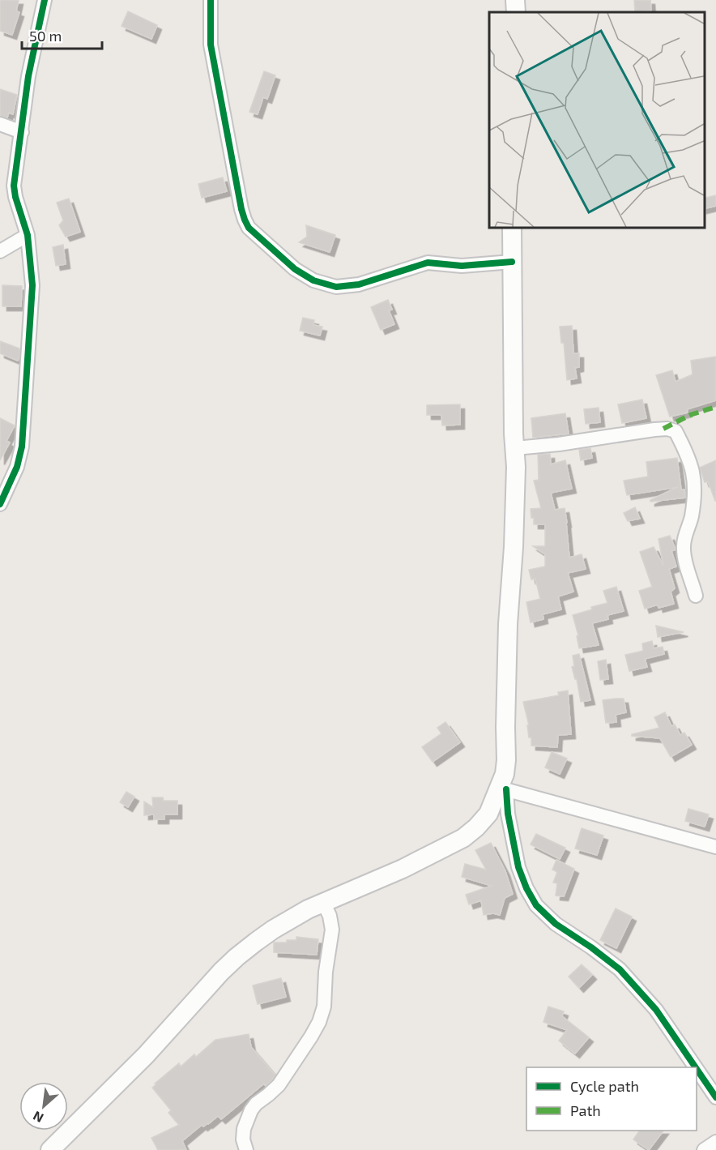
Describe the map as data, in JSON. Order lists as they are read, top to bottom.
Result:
{
  "legend": ["Cycle path", "Path"],
  "scale_bar": "50 m",
  "north": "bottom left"
}
